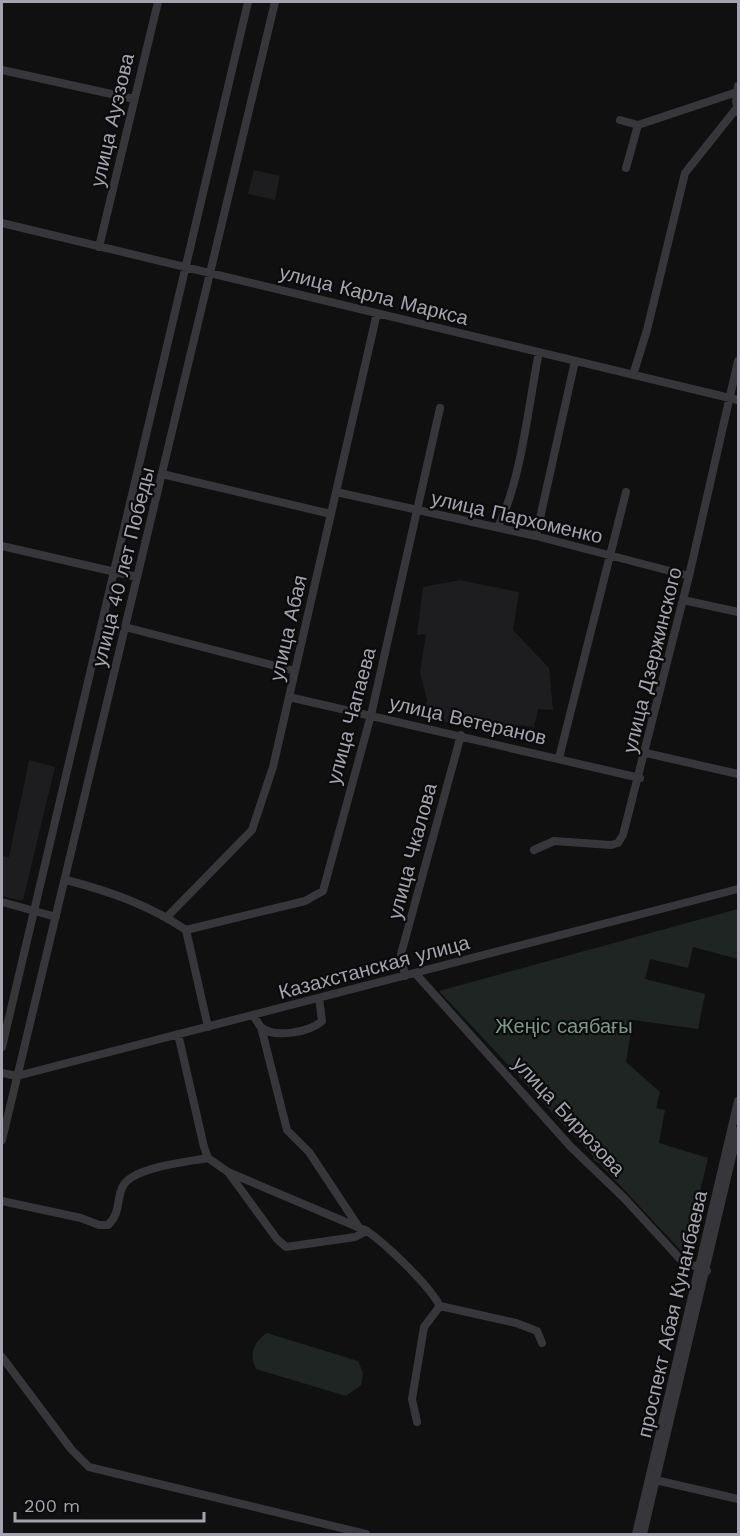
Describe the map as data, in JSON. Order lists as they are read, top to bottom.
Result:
{
  "streets": {
    "street": [
      "улица Ауэзова",
      "улица Карла Маркса",
      "улица Пархоменко",
      "улица 40 лет Победы",
      "улица Абая",
      "улица Дзержинского",
      "улица Чапаева",
      "улица Ветеранов",
      "улица Чкалова",
      "Казахстанская улица",
      "улица Бирюзова",
      "проспект Абая Кунанбаева"
    ]
  },
  "crossings": [
    ["улица Ауэзова", "улица Карла Маркса"],
    ["улица Карла Маркса", "улица 40 лет Победы"],
    ["улица Карла Маркса", "улица Абая"],
    ["улица Карла Маркса", "улица Дзержинского"],
    ["улица Пархоменко", "улица Абая"],
    ["улица Пархоменко", "улица Дзержинского"],
    ["улица Пархоменко", "улица Чапаева"],
    ["улица 40 лет Победы", "Казахстанская улица"],
    ["улица Абая", "улица Ветеранов"],
    ["улица Дзержинского", "улица Ветеранов"],
    ["улица Чапаева", "улица Ветеранов"],
    ["улица Ветеранов", "улица Чкалова"],
    ["улица Чкалова", "Казахстанская улица"],
    ["Казахстанская улица", "улица Бирюзова"],
    ["улица Бирюзова", "проспект Абая Кунанбаева"]
  ],
  "parks": ["Жеңіс саябағы"],
  "scale_bar": "200 m"
}
